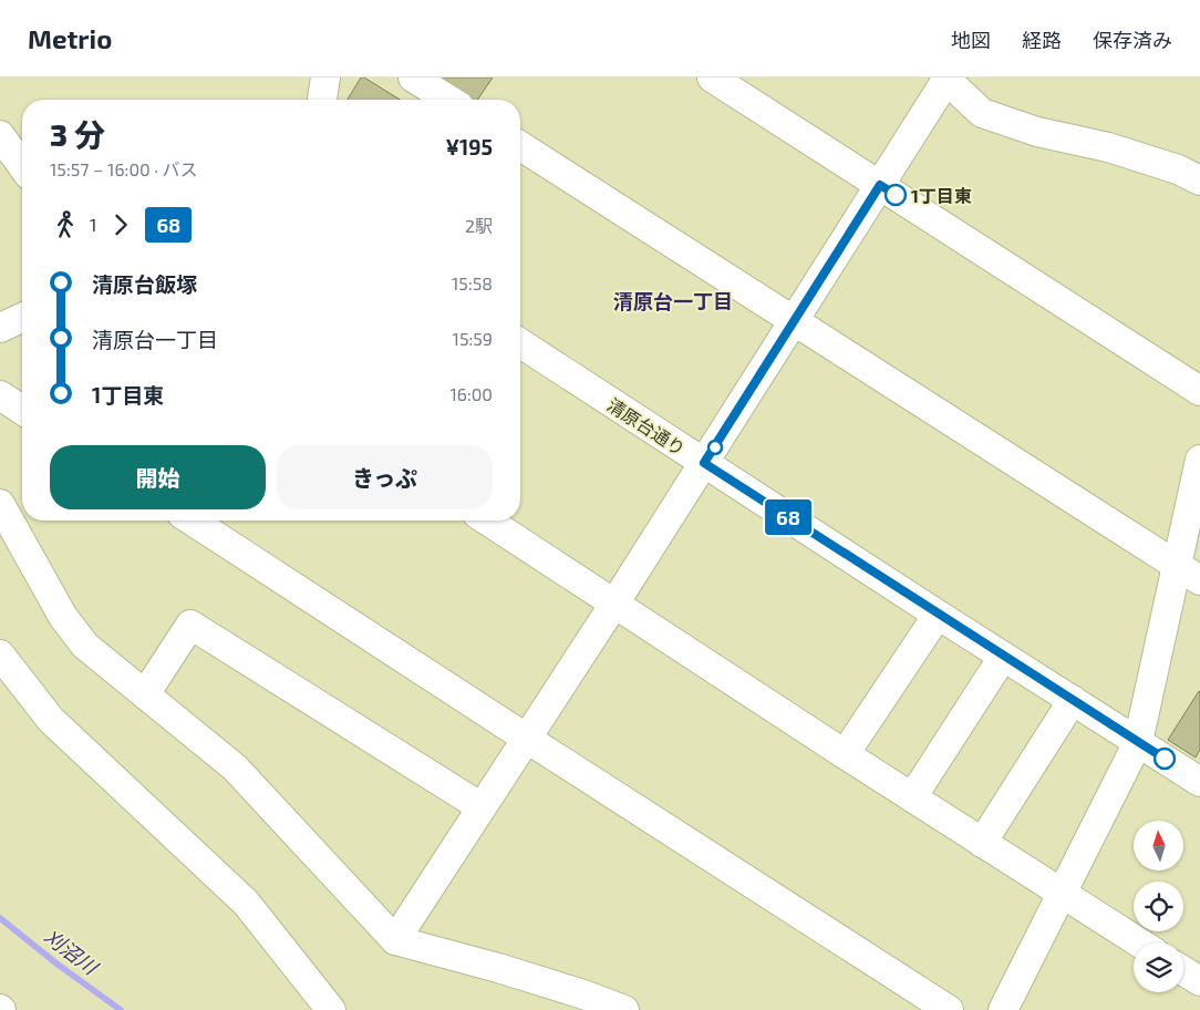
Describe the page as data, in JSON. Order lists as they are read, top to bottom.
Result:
{
  "streets": {
    "street": ["清原台通り"]
  },
  "districts": ["清原台一丁目"],
  "water": ["刈沼川"],
  "places": ["1丁目東"],
  "lines": ["bus line 68"],
  "north": "top",
  "page": {
    "header": "Metrio",
    "nav": ["地図", "経路", "保存済み"],
    "on_map": "68",
    "heading": ["3 分", "15:57 – 16:00 · バス", "¥195"],
    "legs": ["1", "68", "2駅"],
    "list": [
      {
        "name": "清原台飯塚",
        "value": "15:58"
      },
      {
        "name": "清原台一丁目",
        "value": "15:59"
      },
      {
        "name": "1丁目東",
        "value": "16:00"
      }
    ],
    "buttons": ["開始", "きっぷ"]
  }
}
